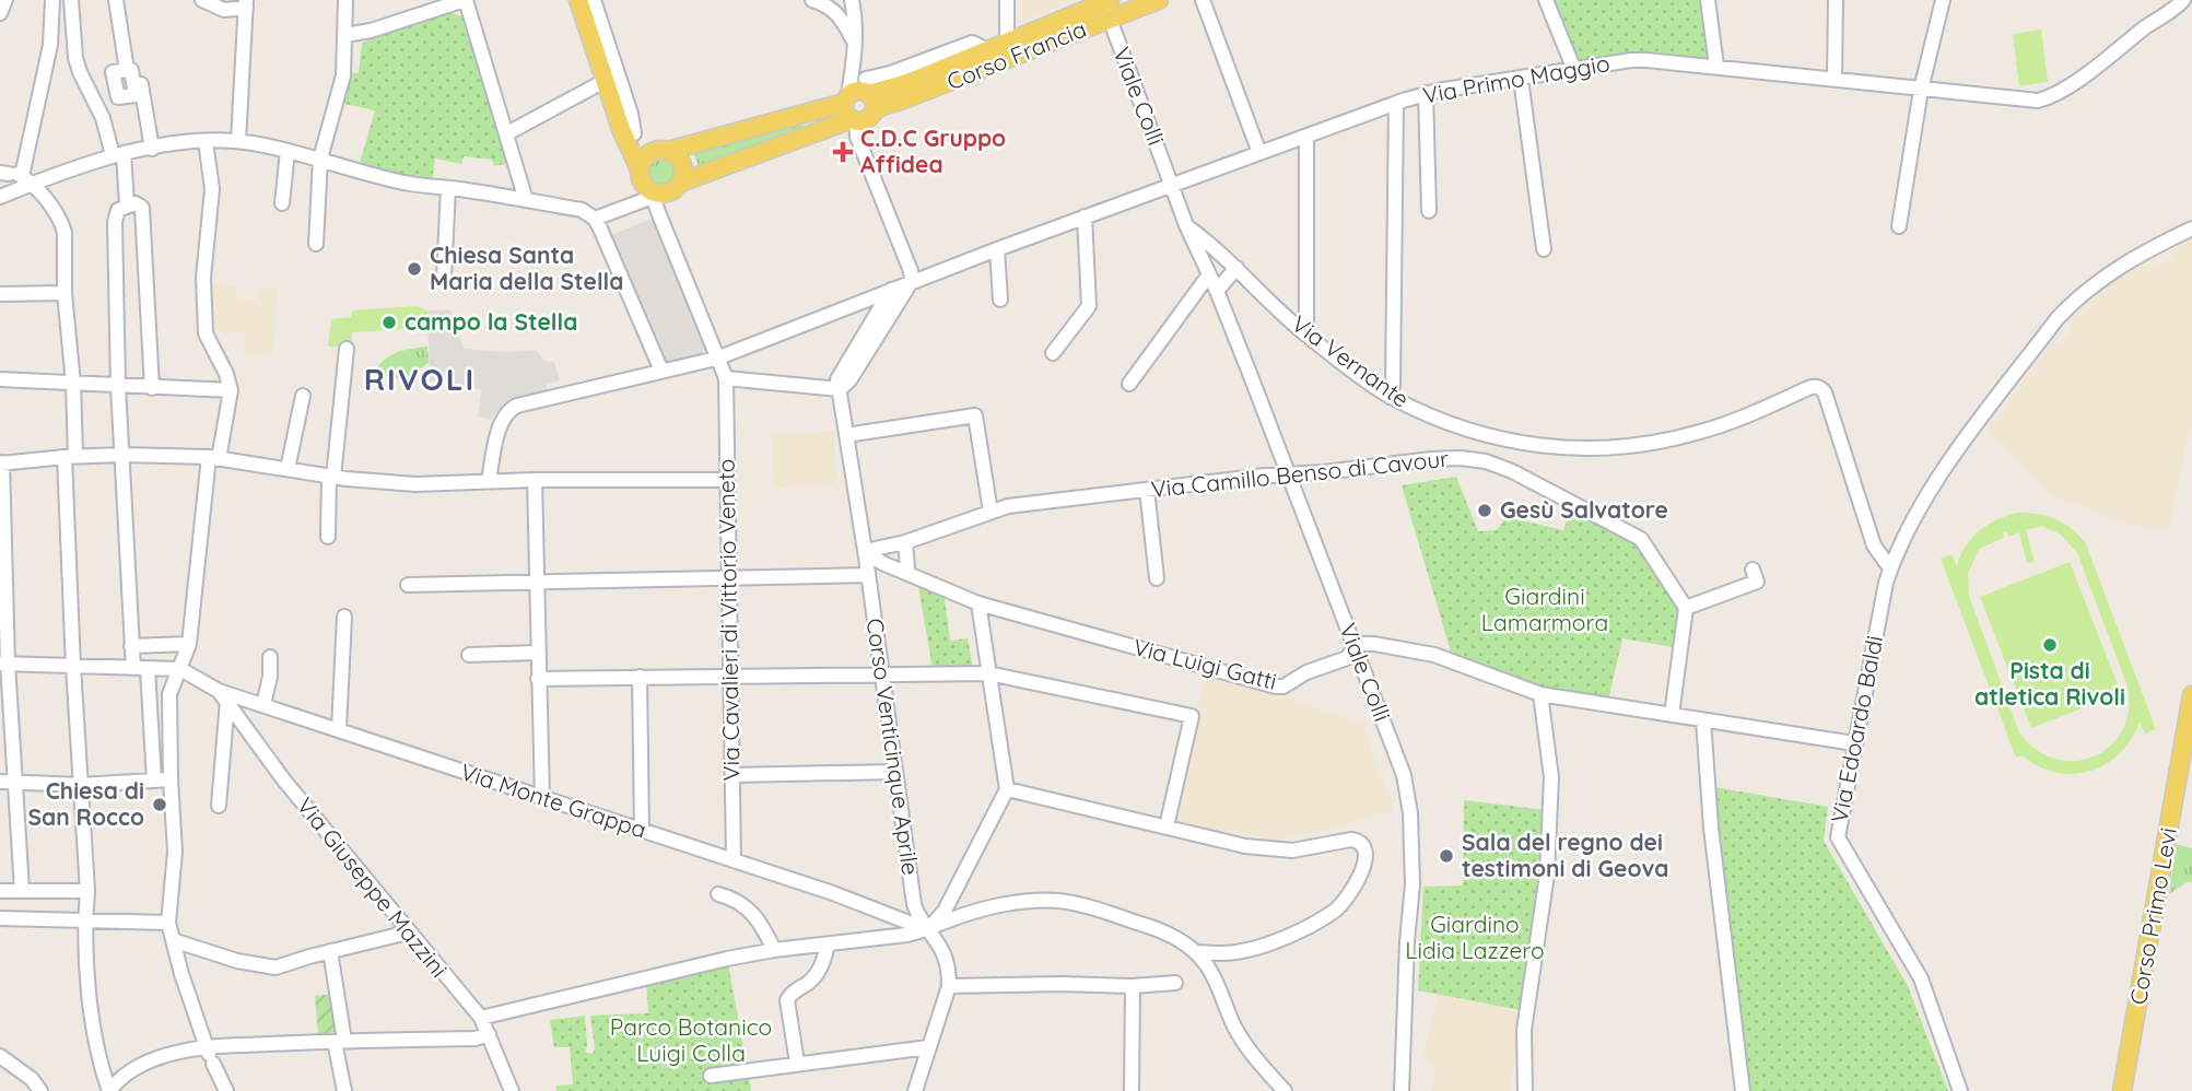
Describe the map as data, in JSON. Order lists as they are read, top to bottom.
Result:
{
  "streets": {
    "main road": ["Corso Francia", "Corso Primo Levi"],
    "street": [
      "Via Primo Maggio",
      "Viale Colli",
      "Via Vernante",
      "Via Camillo Benso di Cavour",
      "Via Cavalieri di Vittorio Veneto",
      "Via Luigi Gatti",
      "Via Edoardo Baldi",
      "Corso Venticinque Aprile",
      "Via Monte Grappa",
      "Via Giuseppe Mazzini"
    ]
  },
  "crossings": [
    ["Corso Francia", "Viale Colli"],
    ["Via Primo Maggio", "Viale Colli"],
    ["Viale Colli", "Via Vernante"],
    ["Viale Colli", "Via Camillo Benso di Cavour"],
    ["Viale Colli", "Via Luigi Gatti"],
    ["Via Vernante", "Via Edoardo Baldi"],
    ["Via Camillo Benso di Cavour", "Via Luigi Gatti"],
    ["Via Camillo Benso di Cavour", "Corso Venticinque Aprile"],
    ["Via Cavalieri di Vittorio Veneto", "Via Monte Grappa"],
    ["Via Luigi Gatti", "Corso Venticinque Aprile"],
    ["Corso Venticinque Aprile", "Via Monte Grappa"],
    ["Via Monte Grappa", "Via Giuseppe Mazzini"]
  ],
  "districts": ["RIVOLI"],
  "parks": ["Giardini Lamarmora", "Giardino Lidia Lazzero", "Parco Botanico Luigi Colla"],
  "places": {
    "health": ["C.D.C Gruppo Affidea"],
    "other": [
      "Chiesa Santa Maria della Stella",
      "campo la Stella",
      "Gesù Salvatore",
      "Pista di atletica Rivoli",
      "Chiesa di San Rocco",
      "Sala del regno dei testimoni di Geova"
    ]
  }
}
